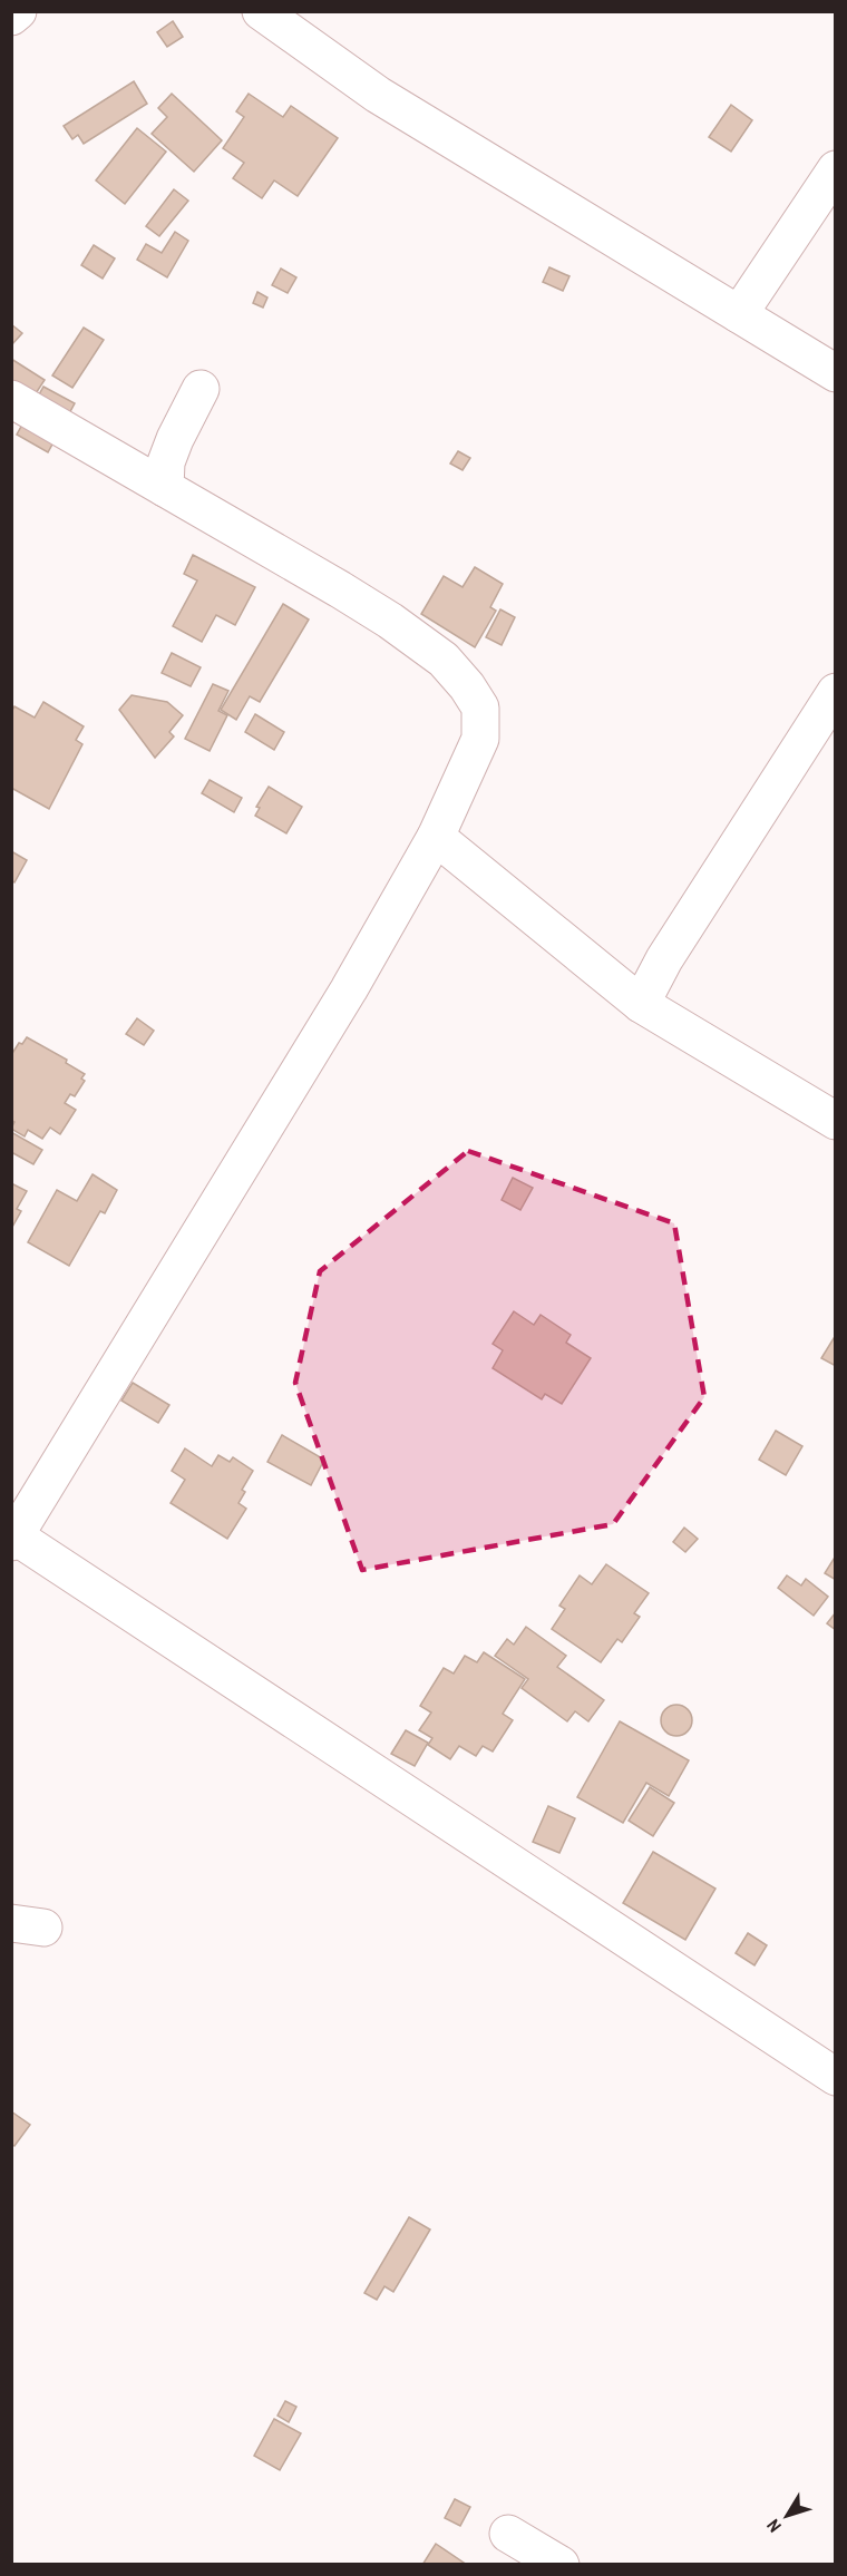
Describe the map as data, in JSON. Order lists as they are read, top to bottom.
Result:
{
  "north": "bottom left"
}
